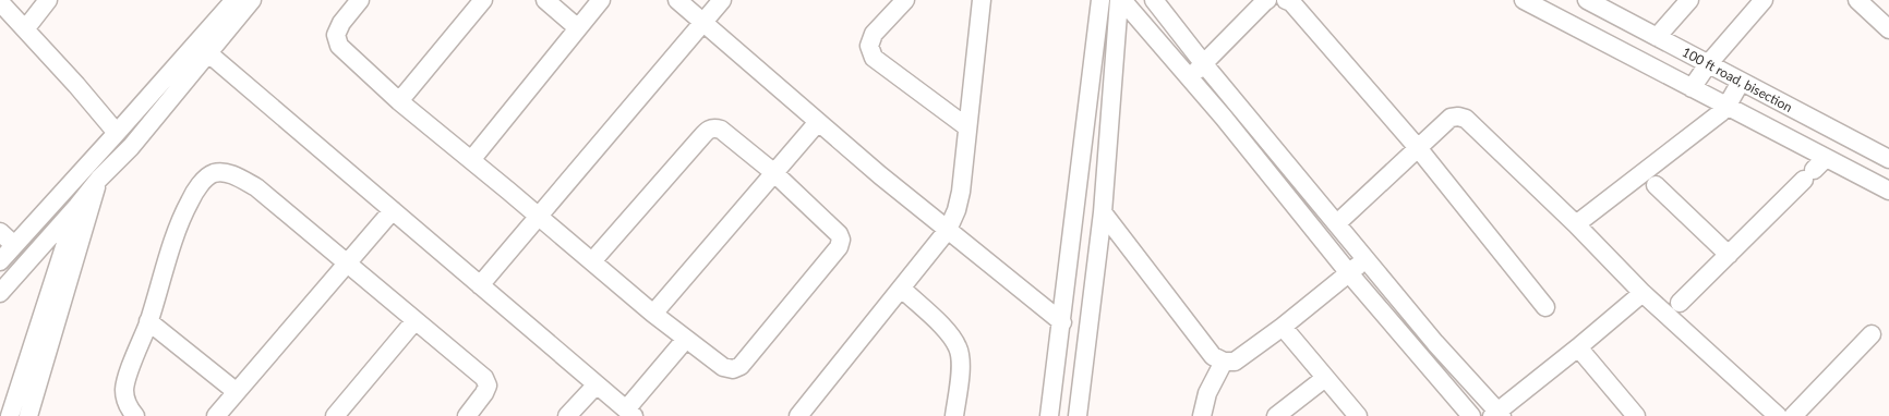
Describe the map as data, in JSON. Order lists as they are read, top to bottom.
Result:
{
  "streets": {
    "street": ["100 ft road, bisection"]
  }
}
